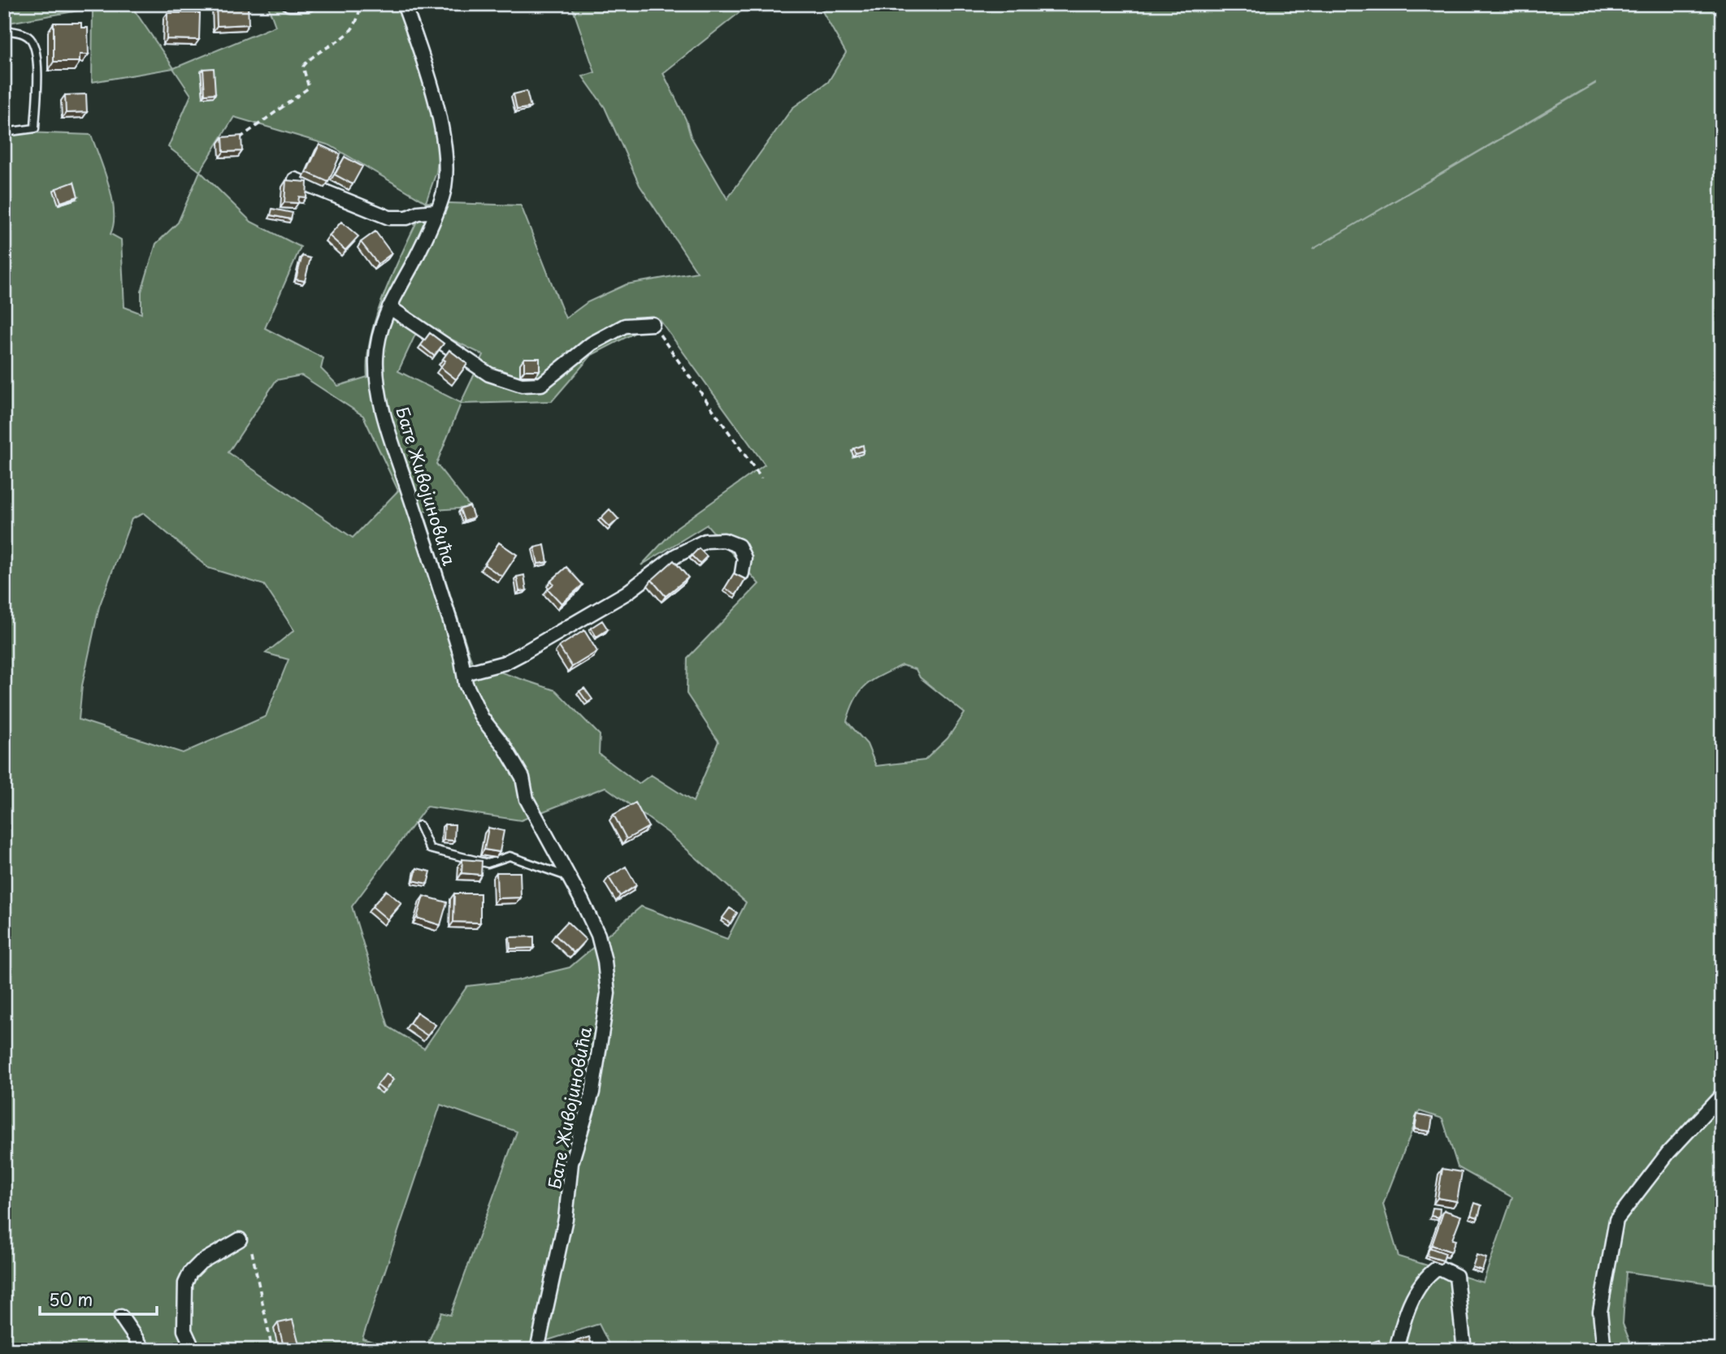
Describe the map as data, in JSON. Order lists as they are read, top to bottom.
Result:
{
  "streets": {
    "street": ["Бате Живојиновића"]
  },
  "scale_bar": "50 m"
}
